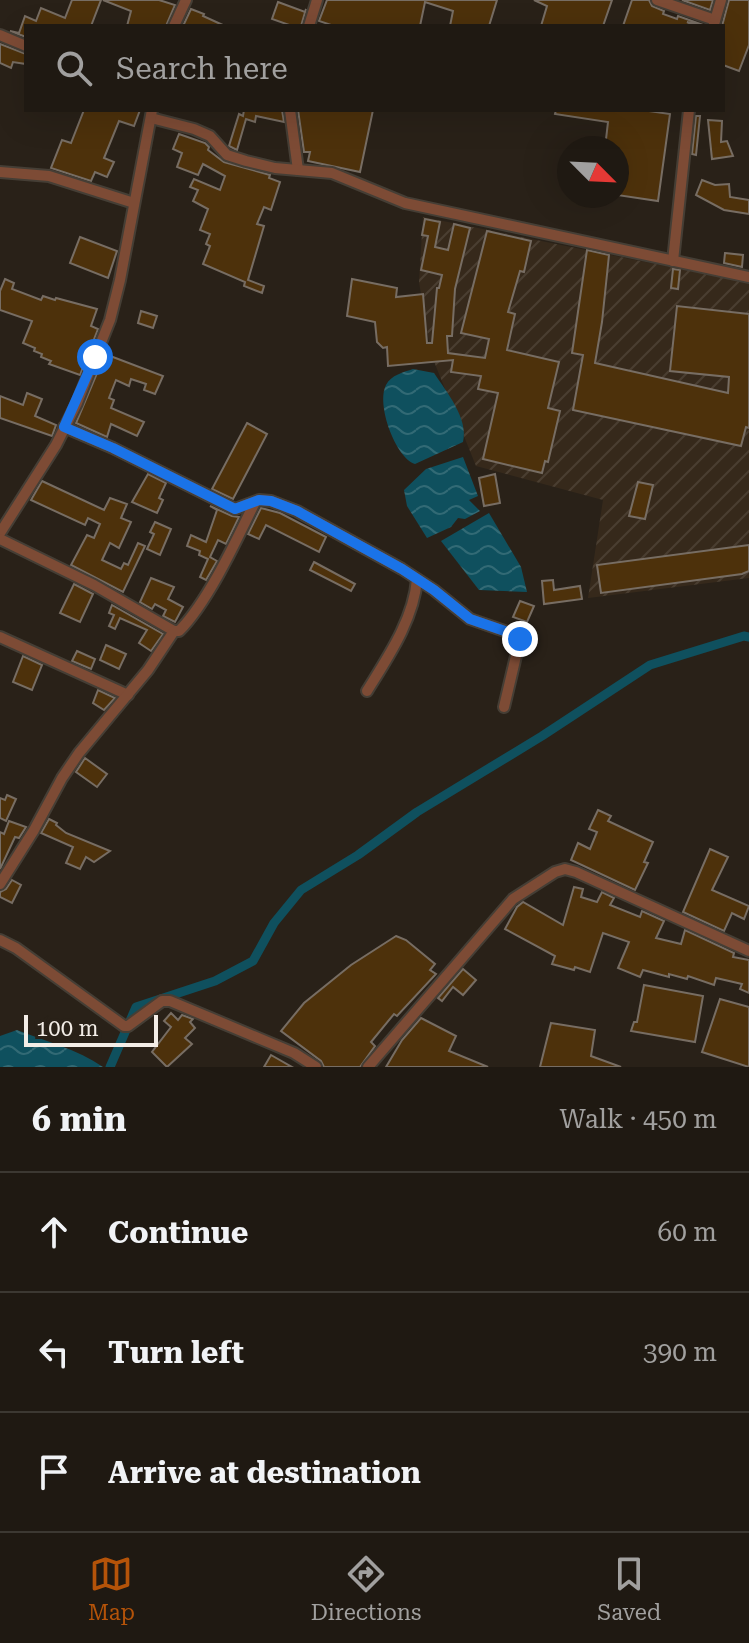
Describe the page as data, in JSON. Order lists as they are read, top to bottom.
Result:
{
  "scale_bar": "100 m",
  "north": "bottom right",
  "page": {
    "search": "Search here",
    "scale": "100 m",
    "heading": ["6 min", "Walk · 450 m"],
    "list": [
      ["Continue", "60 m"],
      ["Turn left", "390 m"],
      "Arrive at destination"
    ],
    "nav": ["Map", "Directions", "Saved"]
  }
}
